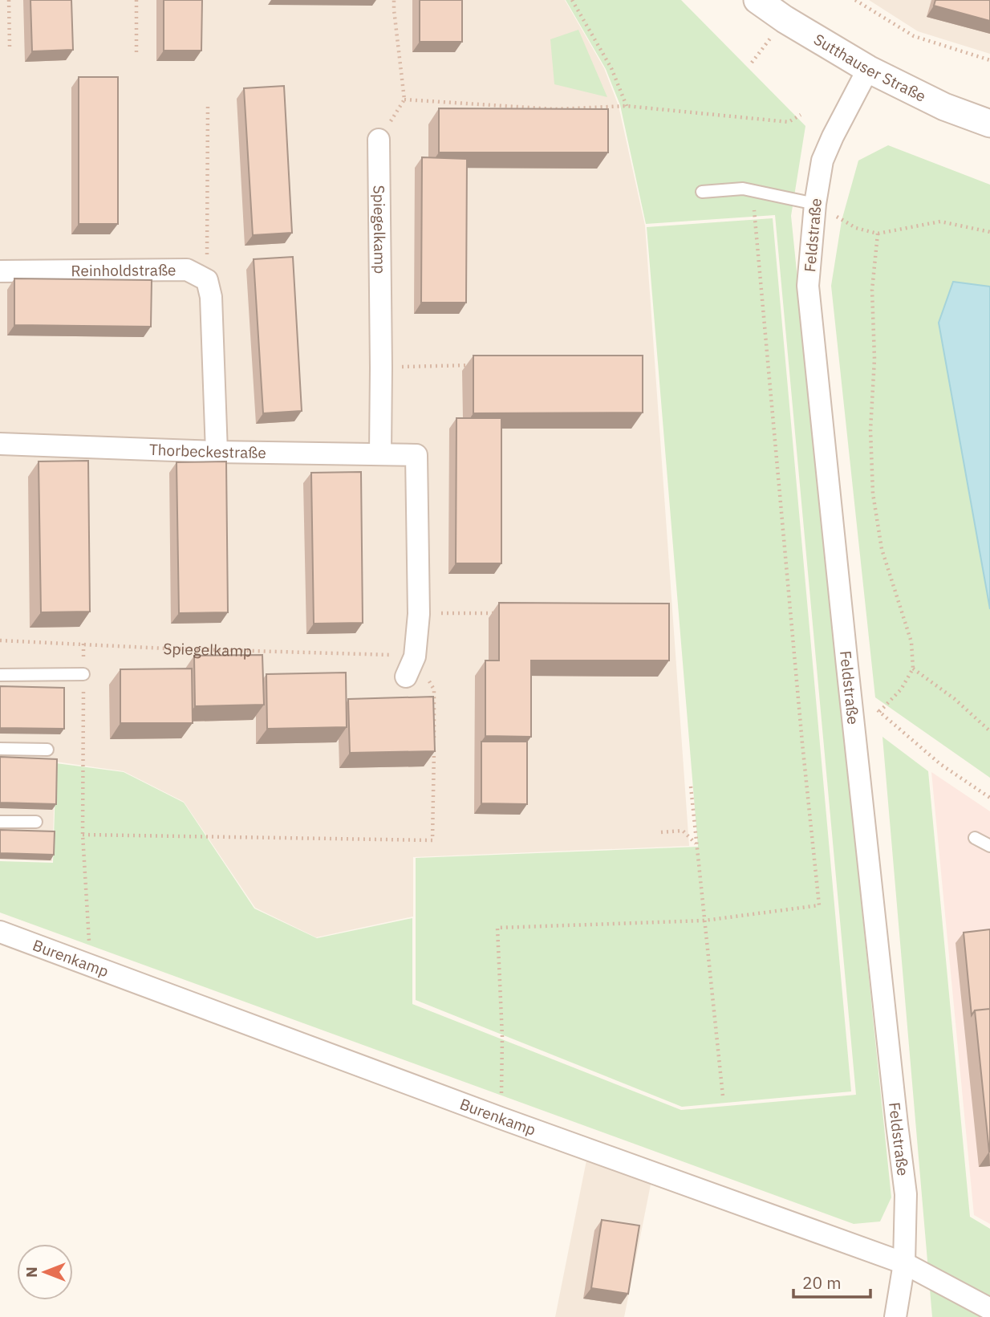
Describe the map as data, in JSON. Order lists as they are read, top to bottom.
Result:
{
  "streets": {
    "street": [
      "Sutthauser Straße",
      "Spiegelkamp",
      "Feldstraße",
      "Reinholdstraße",
      "Thorbeckestraße",
      "Burenkamp"
    ]
  },
  "crossings": [
    ["Sutthauser Straße", "Feldstraße"],
    ["Spiegelkamp", "Thorbeckestraße"],
    ["Feldstraße", "Burenkamp"]
  ],
  "scale_bar": "20 m",
  "north": "left"
}
